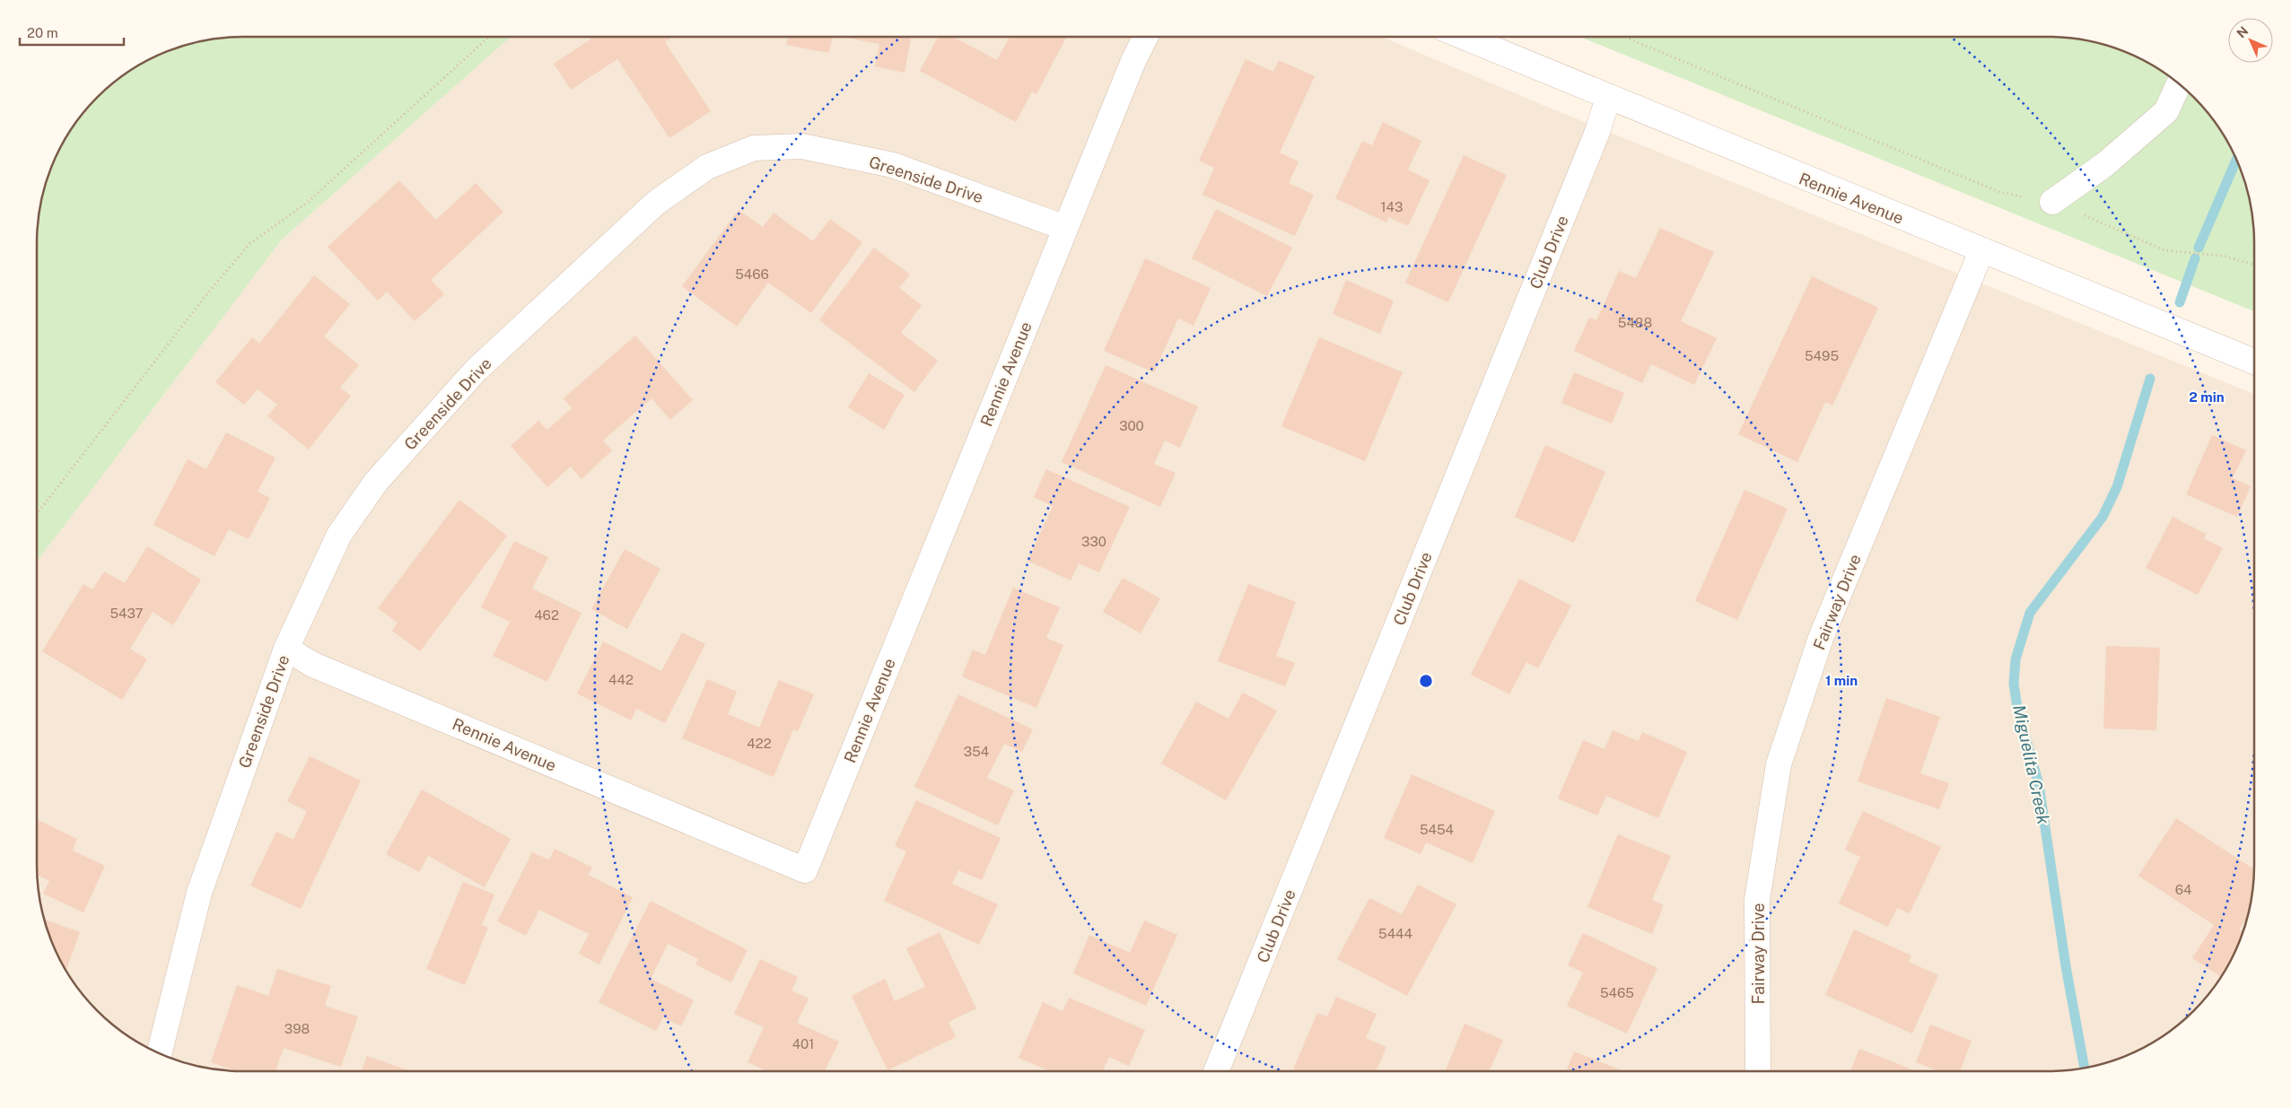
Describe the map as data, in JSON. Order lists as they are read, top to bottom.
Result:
{
  "streets": {
    "street": [
      "Greenside Drive",
      "Rennie Avenue",
      "Club Drive",
      "Fairway Drive"
    ]
  },
  "crossings": [
    ["Greenside Drive", "Rennie Avenue"],
    ["Rennie Avenue", "Club Drive"],
    ["Rennie Avenue", "Fairway Drive"]
  ],
  "water": ["Miguelita Creek"],
  "house_numbers": [
    "143",
    "5466",
    "5488",
    "5495",
    "300",
    "330",
    "5437",
    "462",
    "442",
    "422",
    "354",
    "5454",
    "64",
    "5444",
    "5465",
    "398",
    "401"
  ],
  "scale_bar": "20 m",
  "north": "top left",
  "rings": ["2 min", "1 min"]
}
